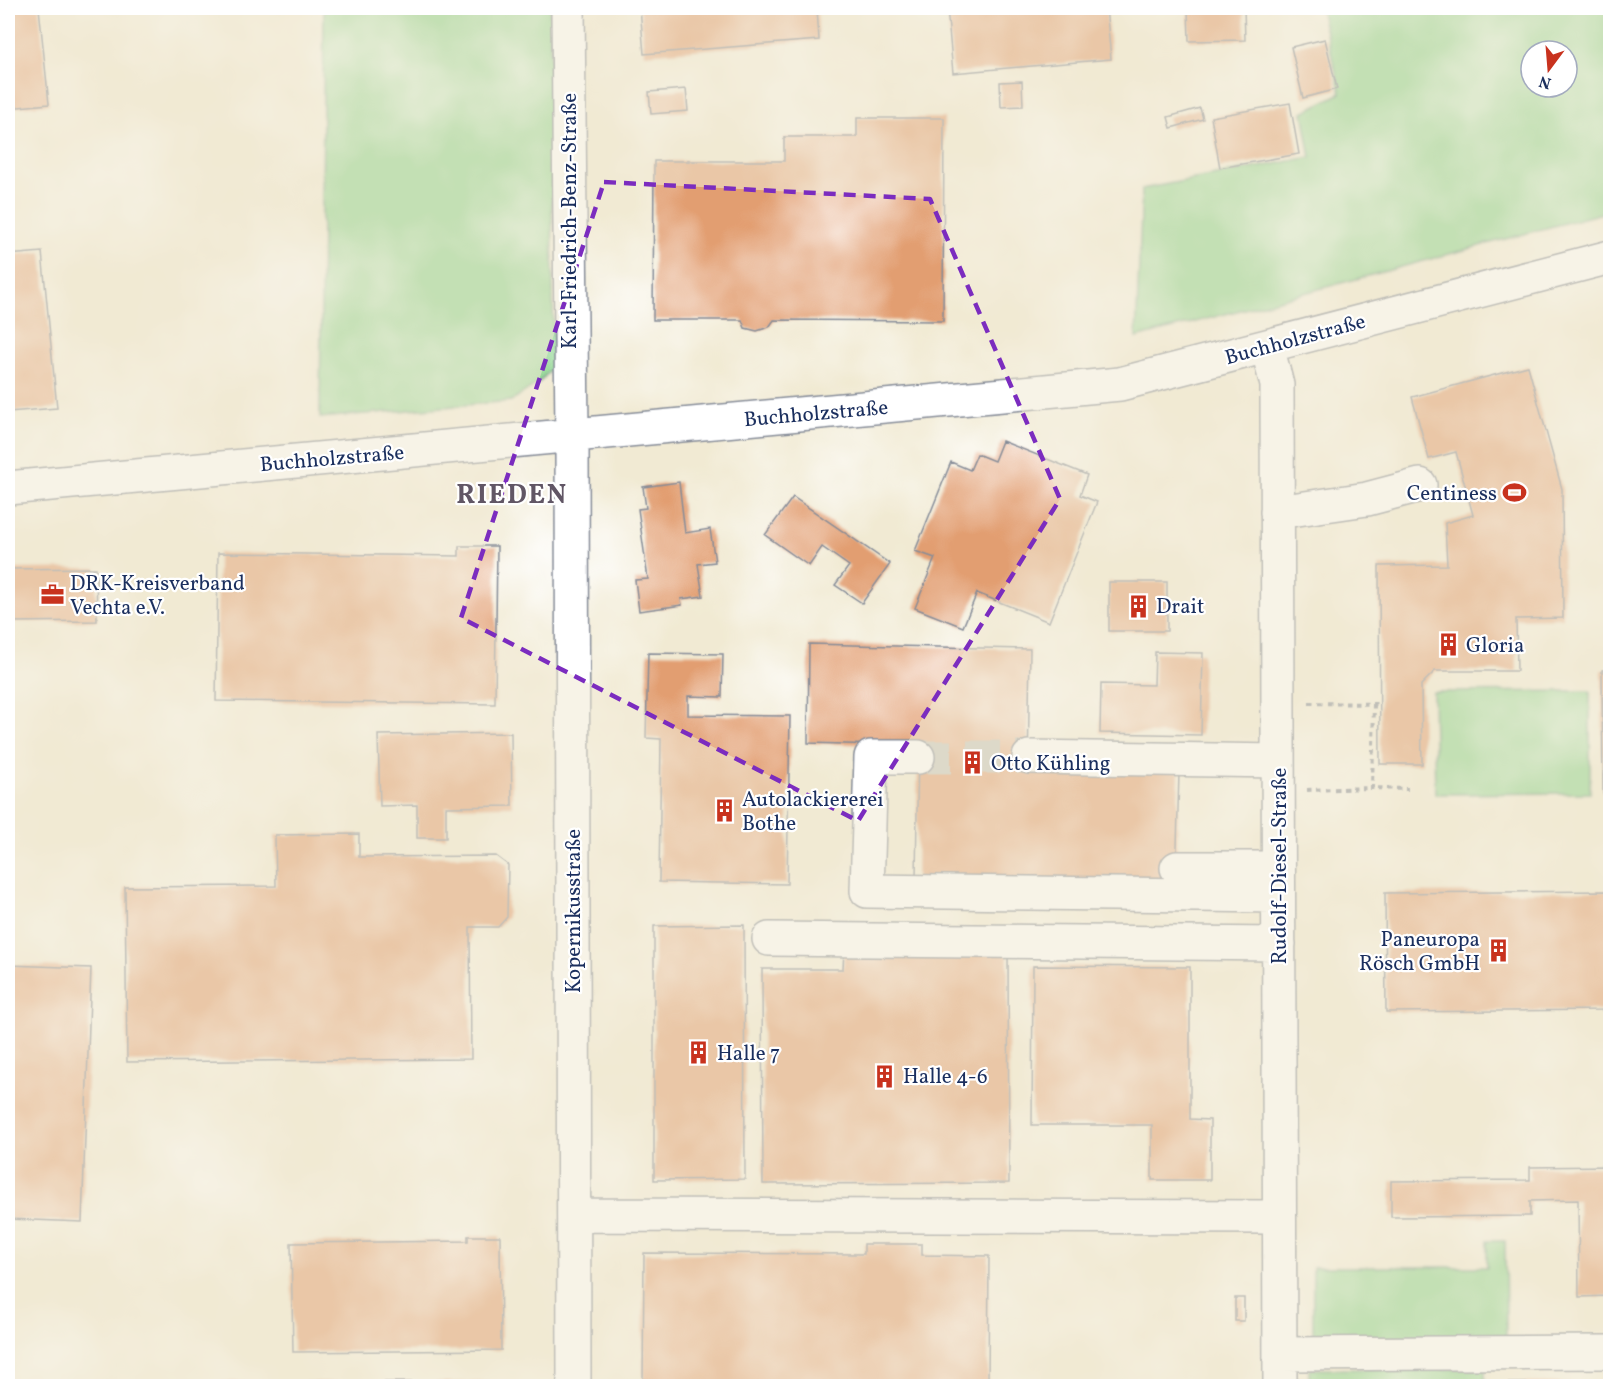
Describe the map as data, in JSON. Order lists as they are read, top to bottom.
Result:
{
  "streets": {
    "street": [
      "Karl-Friedrich-Benz-Straße",
      "Buchholzstraße",
      "Rudolf-Diesel-Straße",
      "Kopernikusstraße"
    ]
  },
  "crossings": [
    ["Karl-Friedrich-Benz-Straße", "Buchholzstraße"],
    ["Karl-Friedrich-Benz-Straße", "Kopernikusstraße"],
    ["Buchholzstraße", "Rudolf-Diesel-Straße"],
    ["Buchholzstraße", "Kopernikusstraße"]
  ],
  "districts": ["RIEDEN"],
  "places": {
    "sports": ["Centiness"],
    "office": ["DRK-Kreisverband Vechta e.V."],
    "building": [
      "Drait",
      "Gloria",
      "Otto Kühling",
      "Autolackiererei Bothe",
      "Paneuropa Rösch GmbH",
      "Halle 7",
      "Halle 4-6"
    ]
  },
  "north": "bottom"
}
